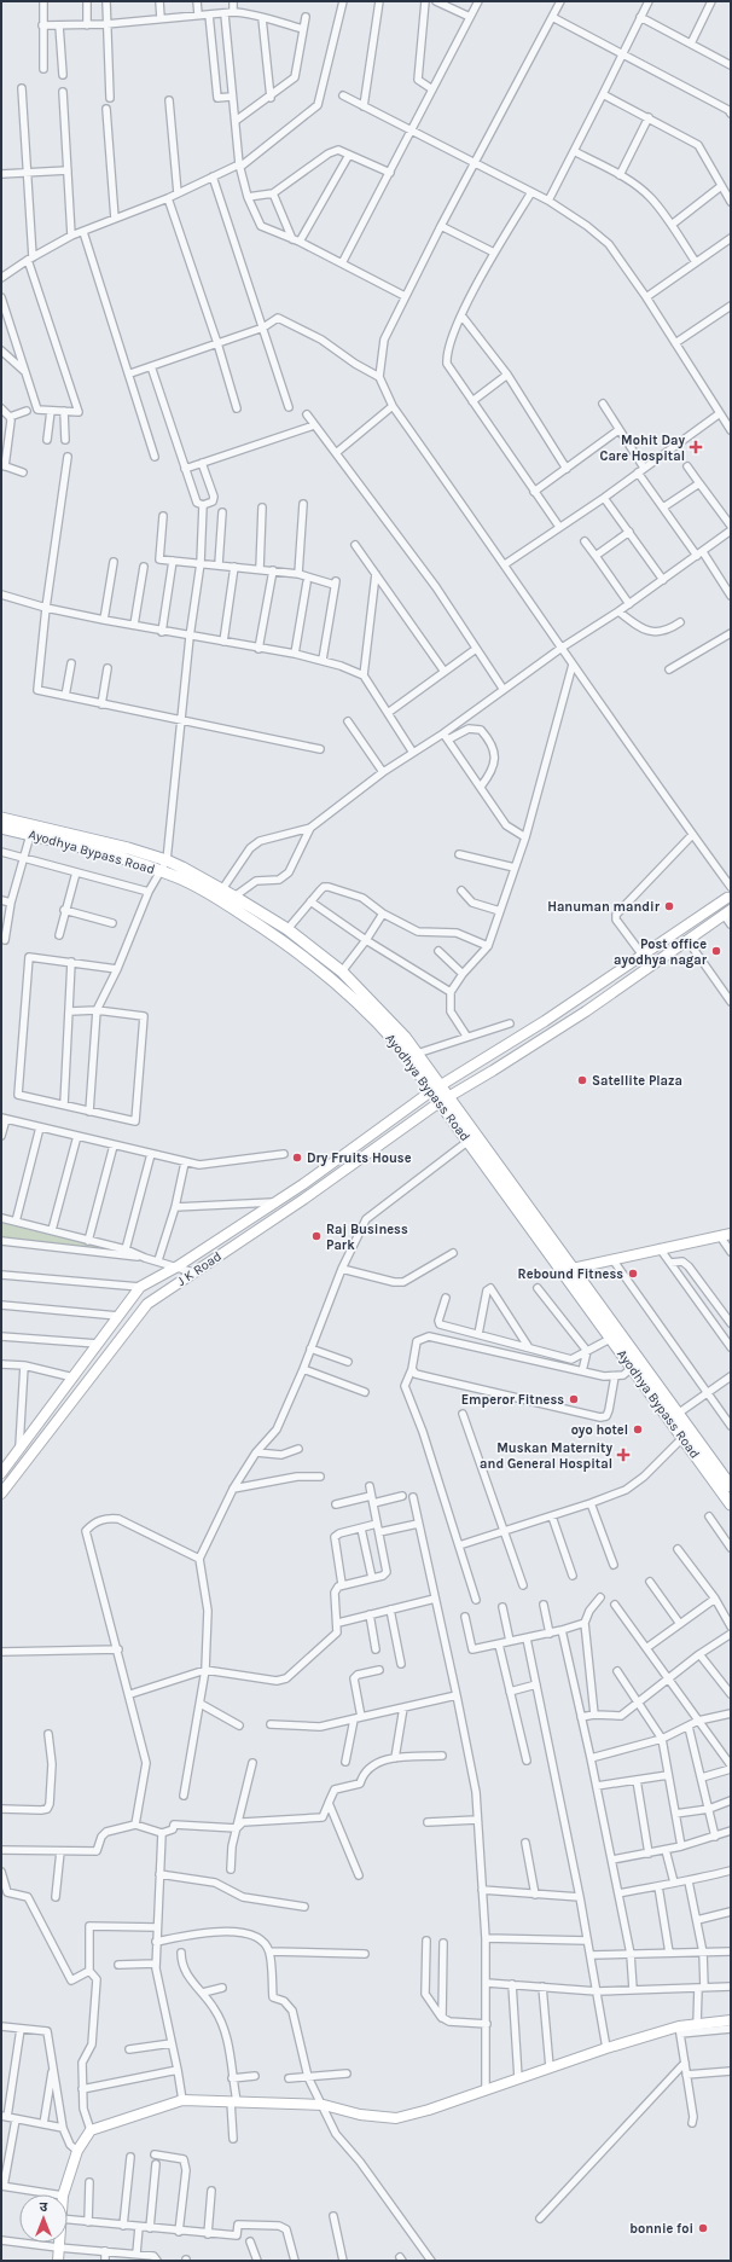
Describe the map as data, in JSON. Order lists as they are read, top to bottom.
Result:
{
  "streets": {
    "main road": ["Ayodhya Bypass Road"],
    "street": ["J K Road"]
  },
  "crossings": [
    ["Ayodhya Bypass Road", "J K Road"]
  ],
  "places": {
    "health": ["Mohit Day Care Hospital", "Muskan Maternity and General Hospital"],
    "other": [
      "Hanuman mandir",
      "Post office ayodhya nagar",
      "Satellite Plaza",
      "Dry Fruits House",
      "Raj Business Park",
      "Rebound Fitness",
      "Emperor Fitness",
      "oyo hotel",
      "bonnie foi"
    ]
  },
  "north": "top"
}
